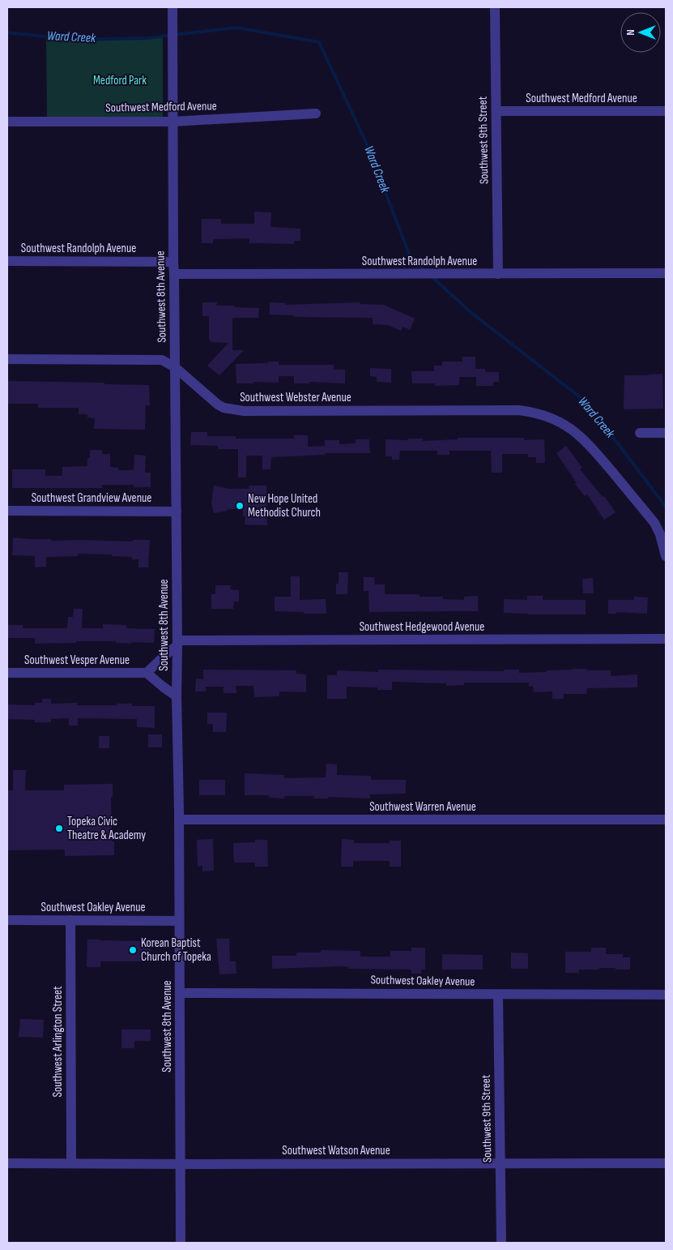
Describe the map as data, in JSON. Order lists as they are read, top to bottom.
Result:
{
  "streets": {
    "street": [
      "Southwest Medford Avenue",
      "Southwest 9th Street",
      "Southwest Randolph Avenue",
      "Southwest 8th Avenue",
      "Southwest Webster Avenue",
      "Southwest Grandview Avenue",
      "Southwest Hedgewood Avenue",
      "Southwest Vesper Avenue",
      "Southwest Warren Avenue",
      "Southwest Oakley Avenue",
      "Southwest Arlington Street",
      "Southwest Watson Avenue"
    ]
  },
  "crossings": [
    ["Southwest Medford Avenue", "Southwest 9th Street"],
    ["Southwest Medford Avenue", "Southwest 8th Avenue"],
    ["Southwest 9th Street", "Southwest Randolph Avenue"],
    ["Southwest 9th Street", "Southwest Oakley Avenue"],
    ["Southwest 9th Street", "Southwest Watson Avenue"],
    ["Southwest Randolph Avenue", "Southwest 8th Avenue"],
    ["Southwest 8th Avenue", "Southwest Webster Avenue"],
    ["Southwest 8th Avenue", "Southwest Grandview Avenue"],
    ["Southwest 8th Avenue", "Southwest Hedgewood Avenue"],
    ["Southwest 8th Avenue", "Southwest Warren Avenue"],
    ["Southwest 8th Avenue", "Southwest Oakley Avenue"],
    ["Southwest 8th Avenue", "Southwest Watson Avenue"],
    ["Southwest Oakley Avenue", "Southwest Arlington Street"],
    ["Southwest Arlington Street", "Southwest Watson Avenue"]
  ],
  "water": ["Ward Creek"],
  "parks": ["Medford Park"],
  "places": ["New Hope United Methodist Church", "Topeka Civic Theatre & Academy", "Korean Baptist Church of Topeka"],
  "north": "left"
}
